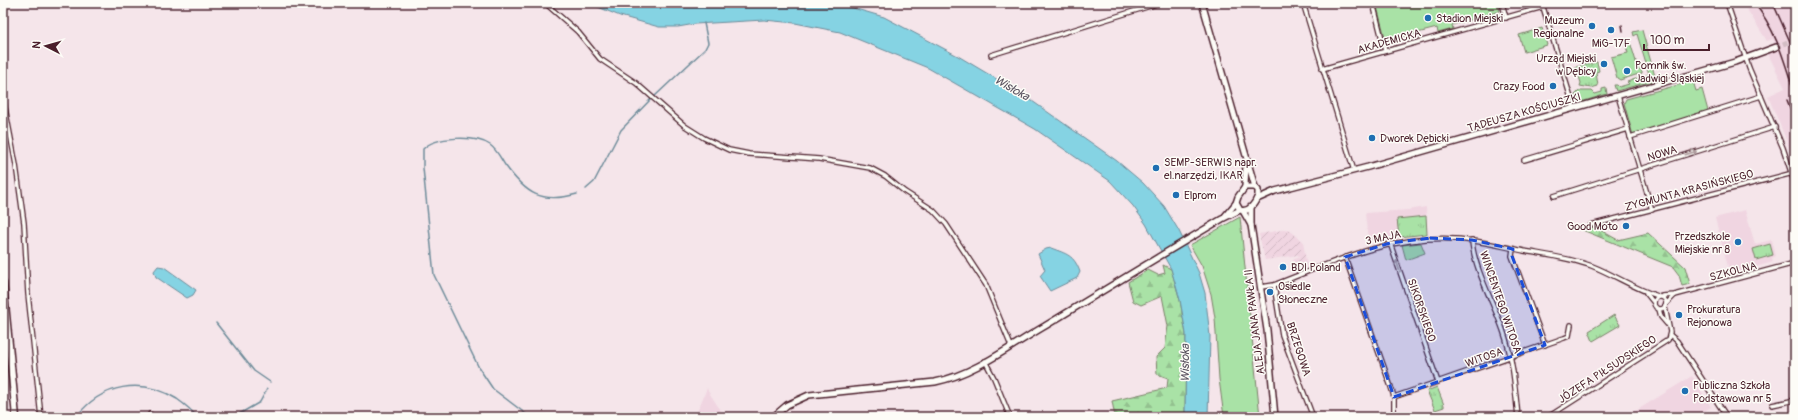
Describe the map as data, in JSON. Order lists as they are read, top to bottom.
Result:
{
  "streets": {
    "street": [
      "AKADEMICKA",
      "TADEUSZA KOŚCIUSZKI",
      "NOWA",
      "ZYGMUNTA KRASIŃSKIEGO",
      "3 MAJA",
      "SZKOLNA",
      "WINCENTEGO WITOSA",
      "SIKORSKIEGO",
      "ALEJA JANA PAWŁA II",
      "BRZEGOWA",
      "WITOSA",
      "JÓZEFA PIŁSUDSKIEGO"
    ]
  },
  "crossings": [
    ["TADEUSZA KOŚCIUSZKI", "ALEJA JANA PAWŁA II"],
    ["3 MAJA", "SZKOLNA"],
    ["3 MAJA", "WINCENTEGO WITOSA"],
    ["3 MAJA", "SIKORSKIEGO"],
    ["3 MAJA", "ALEJA JANA PAWŁA II"],
    ["3 MAJA", "BRZEGOWA"],
    ["WINCENTEGO WITOSA", "WITOSA"],
    ["SIKORSKIEGO", "WITOSA"]
  ],
  "one_way": ["NOWA", "SIKORSKIEGO"],
  "water": ["Wisłoka"],
  "places": [
    "Stadion Miejski",
    "Muzeum Regionalne",
    "MiG-17F",
    "Urząd Miejski w Dębicy",
    "Pomnik św. Jadwigi Śląskiej",
    "Crazy Food",
    "Dworek Dębicki",
    "SEMP-SERWIS napr. el.narzędzi, IKAR",
    "Elprom",
    "Good Moto",
    "Przedszkole Miejskie nr 8",
    "BDI Poland",
    "Osiedle Słoneczne",
    "Prokuratura Rejonowa",
    "Publiczna Szkoła Podstawowa nr 5"
  ],
  "scale_bar": "100 m",
  "north": "left"
}
